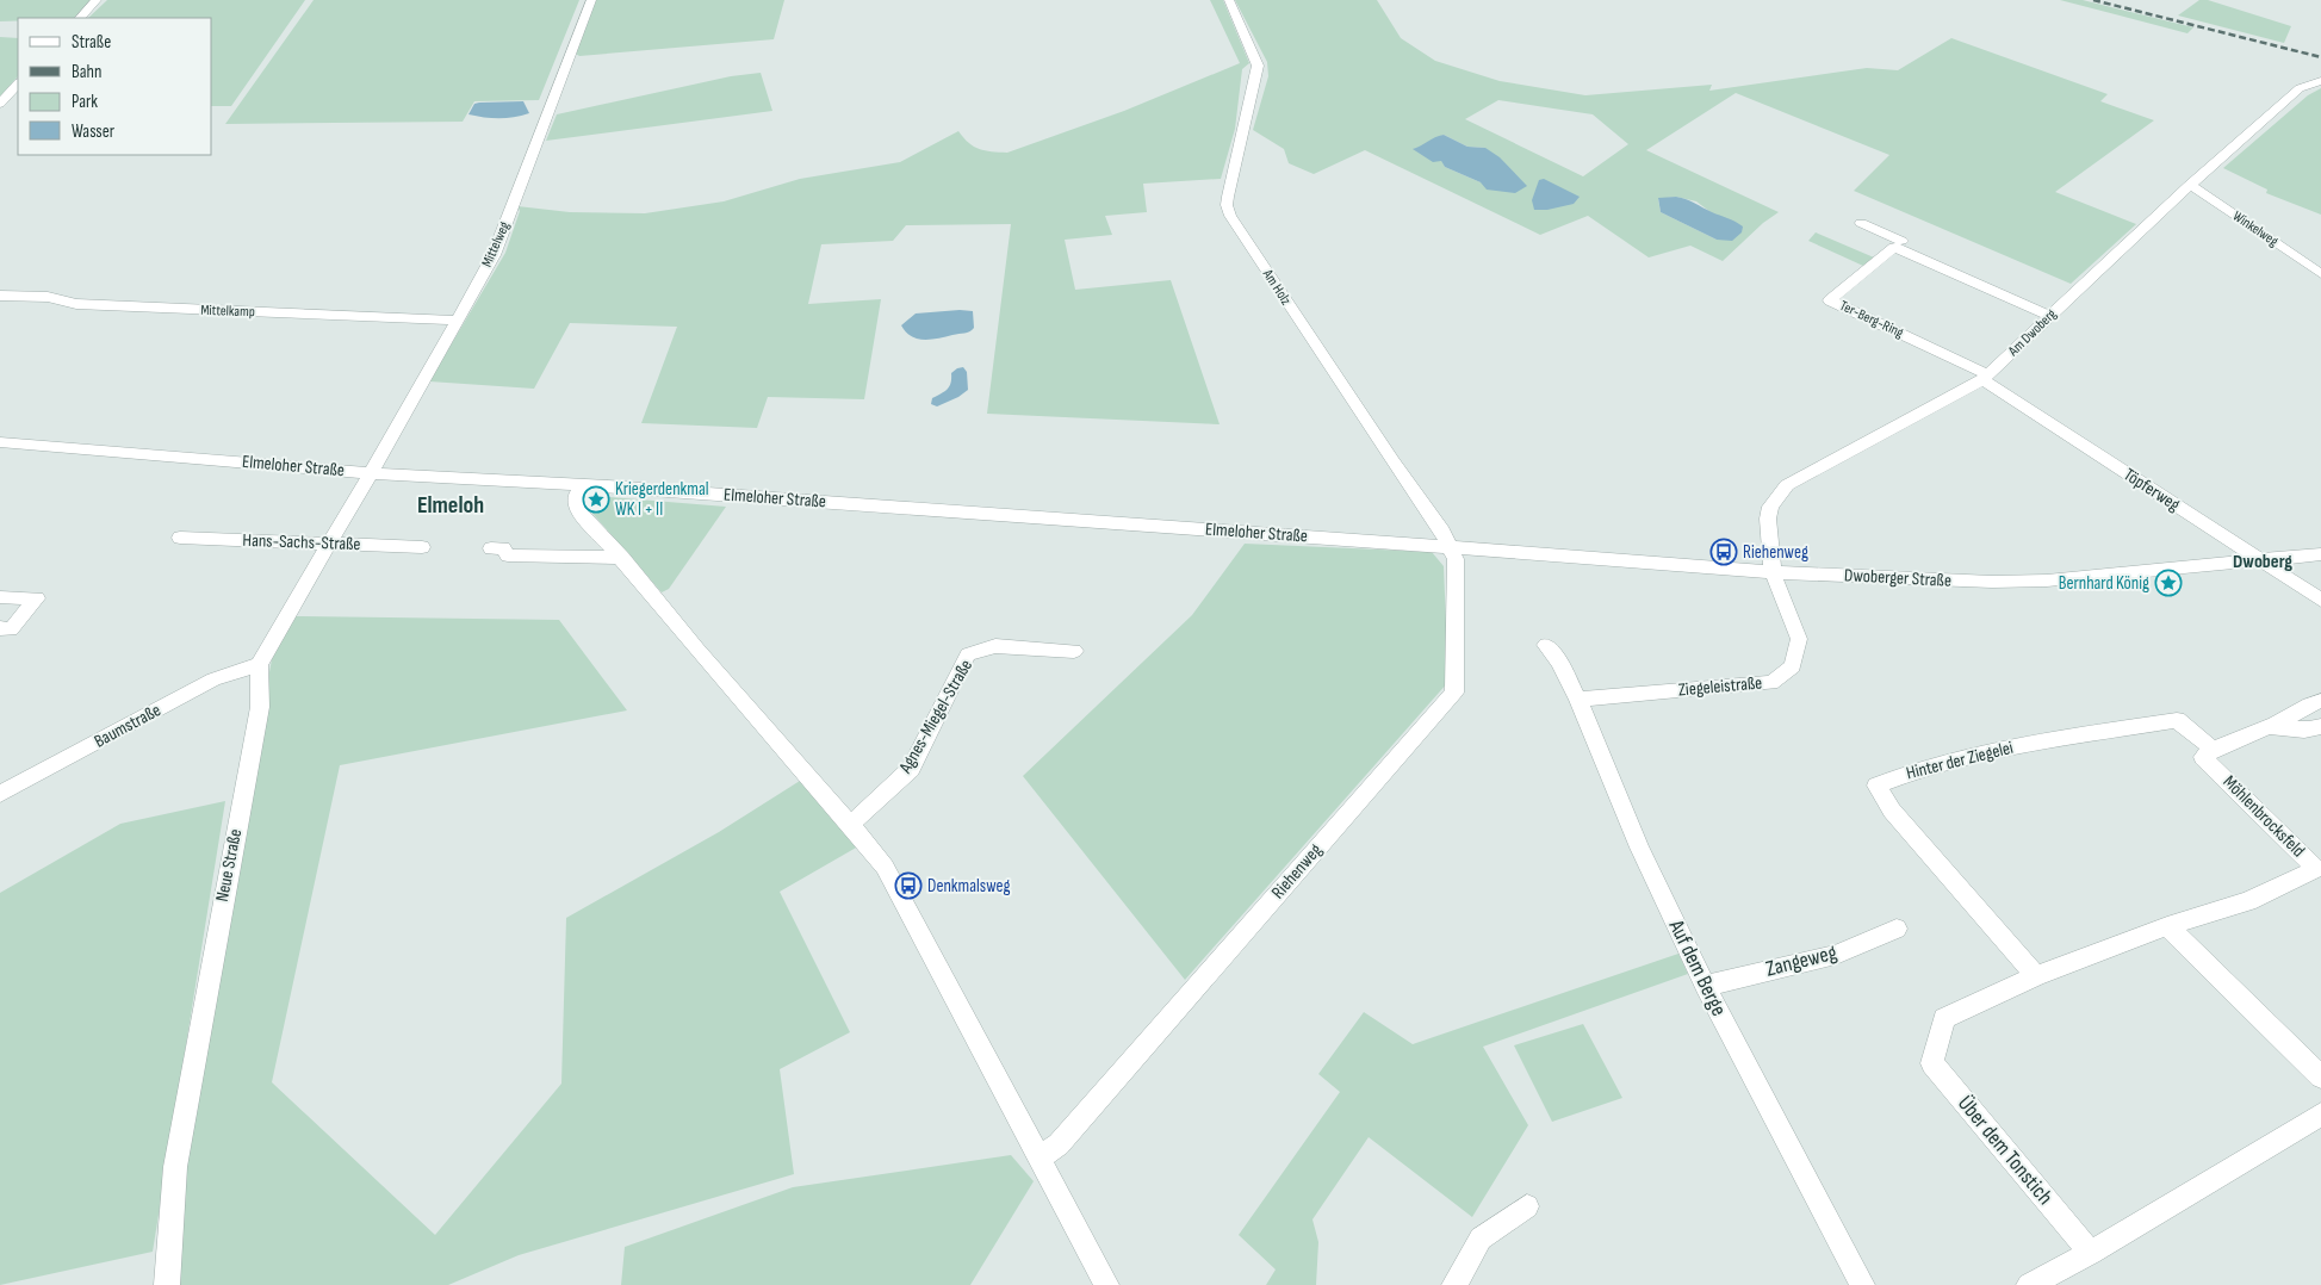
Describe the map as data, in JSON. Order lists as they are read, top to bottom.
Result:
{
  "streets": {
    "street": [
      "Winkelweg",
      "Mittelweg",
      "Am Holz",
      "Mittelkamp",
      "Ter-Berg-Ring",
      "Am Dwoberg",
      "Elmeloher Straße",
      "Töpferweg",
      "Hans-Sachs-Straße",
      "Dwoberger Straße",
      "Ziegeleistraße",
      "Agnes-Miegel-Straße",
      "Baumstraße",
      "Hinter der Ziegelei",
      "Möhlenbrocksfeld",
      "Neue Straße",
      "Riehenweg",
      "Zangeweg",
      "Auf dem Berge",
      "Über dem Tonstich"
    ]
  },
  "crossings": [
    ["Winkelweg", "Am Dwoberg"],
    ["Mittelweg", "Mittelkamp"],
    ["Mittelweg", "Elmeloher Straße"],
    ["Am Holz", "Elmeloher Straße"],
    ["Am Holz", "Riehenweg"],
    ["Ter-Berg-Ring", "Am Dwoberg"],
    ["Ter-Berg-Ring", "Töpferweg"],
    ["Am Dwoberg", "Töpferweg"],
    ["Am Dwoberg", "Dwoberger Straße"],
    ["Am Dwoberg", "Ziegeleistraße"],
    ["Elmeloher Straße", "Dwoberger Straße"],
    ["Elmeloher Straße", "Riehenweg"],
    ["Töpferweg", "Dwoberger Straße"],
    ["Dwoberger Straße", "Ziegeleistraße"],
    ["Ziegeleistraße", "Auf dem Berge"],
    ["Baumstraße", "Neue Straße"],
    ["Hinter der Ziegelei", "Möhlenbrocksfeld"],
    ["Hinter der Ziegelei", "Über dem Tonstich"],
    ["Möhlenbrocksfeld", "Über dem Tonstich"],
    ["Zangeweg", "Auf dem Berge"]
  ],
  "districts": ["Elmeloh", "Dwoberg"],
  "places": {
    "place": ["Kriegerdenkmal WK I + II", "Bernhard König"],
    "bus stop": ["Riehenweg", "Denkmalsweg"]
  },
  "legend": [
    "Straße",
    "Bahn",
    "Park",
    "Wasser"
  ]
}
